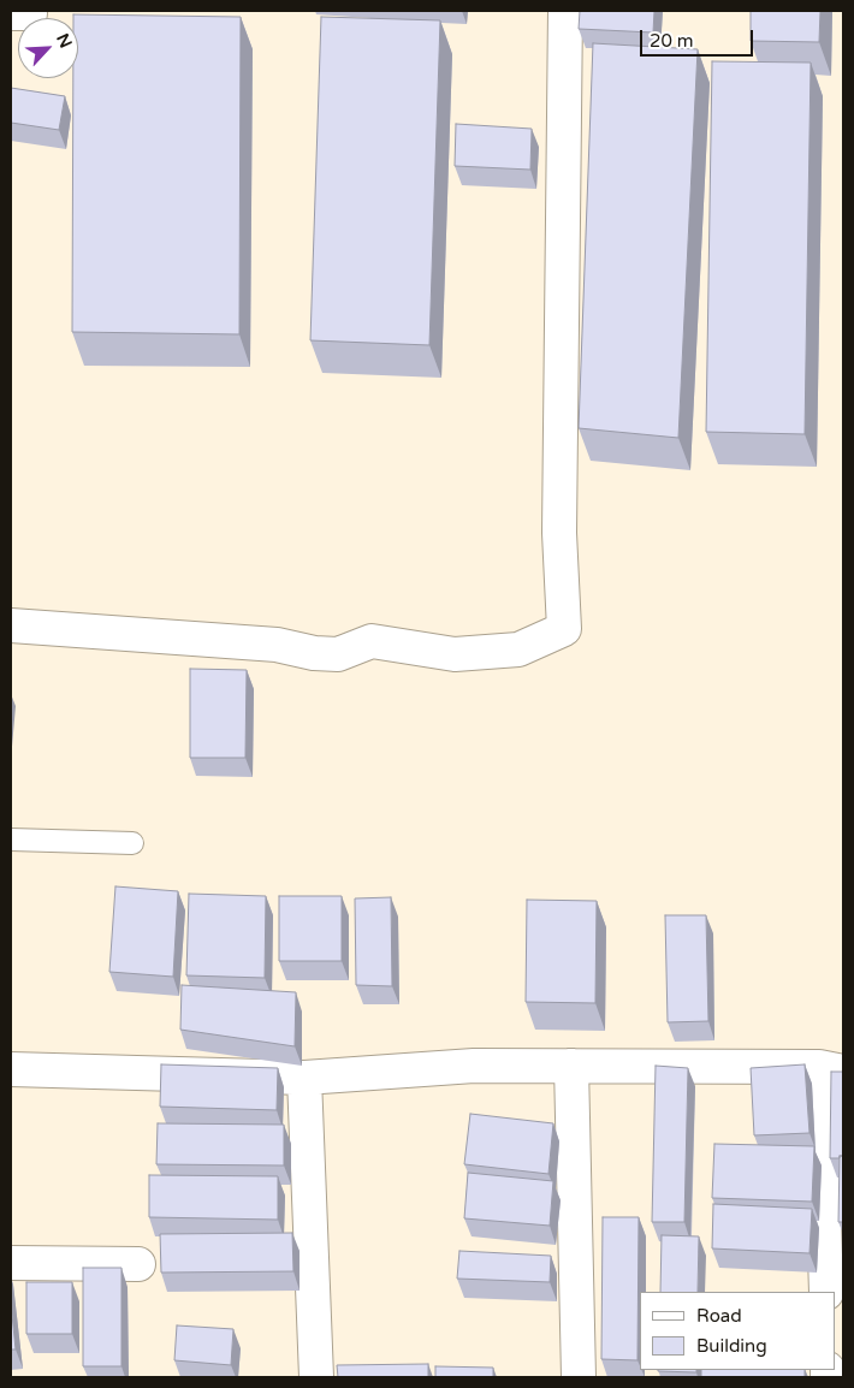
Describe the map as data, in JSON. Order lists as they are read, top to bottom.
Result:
{
  "legend": ["Road", "Building"],
  "scale_bar": "20 m",
  "north": "top right"
}
